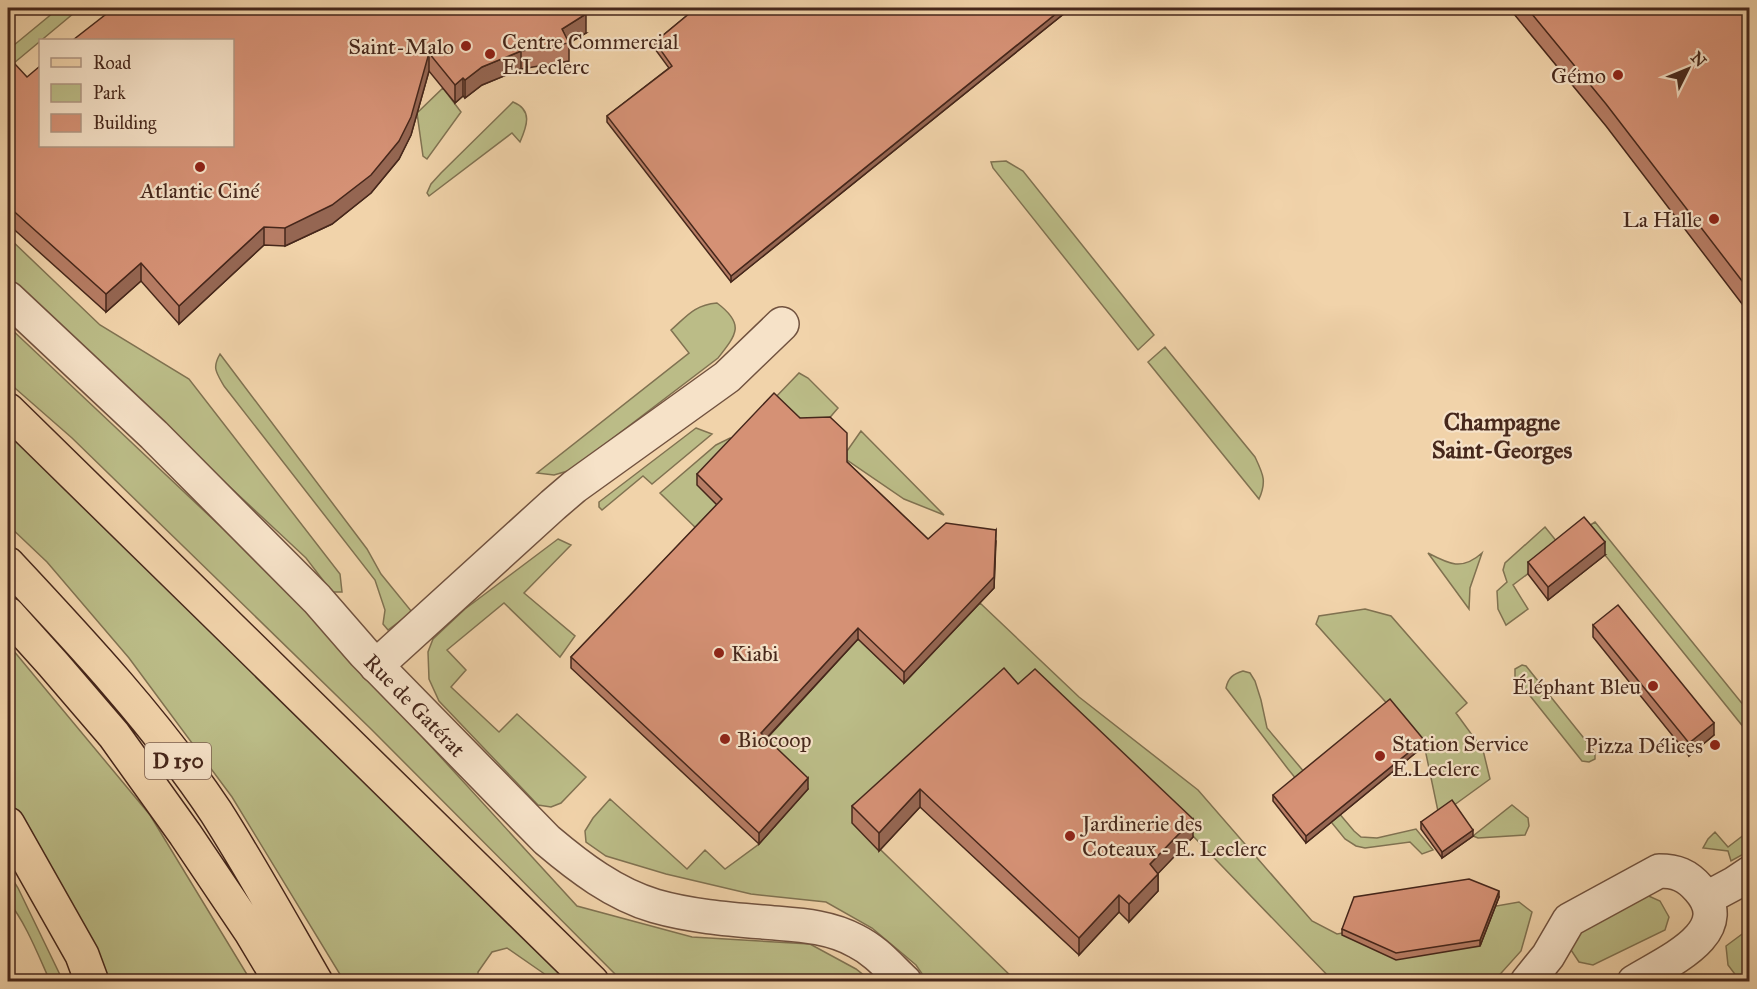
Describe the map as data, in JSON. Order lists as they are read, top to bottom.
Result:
{
  "streets": {
    "main road": ["D 150"],
    "street": ["Rue de Gatérat"]
  },
  "districts": ["Champagne Saint-Georges"],
  "places": [
    "Saint-Malo",
    "Centre Commercial E.Leclerc",
    "Gémo",
    "Atlantic Ciné",
    "La Halle",
    "Kiabi",
    "Éléphant Bleu",
    "Biocoop",
    "Pizza Délices",
    "Station Service E.Leclerc",
    "Jardinerie des Coteaux - E. Leclerc"
  ],
  "legend": ["Road", "Park", "Building"],
  "north": "top right"
}
